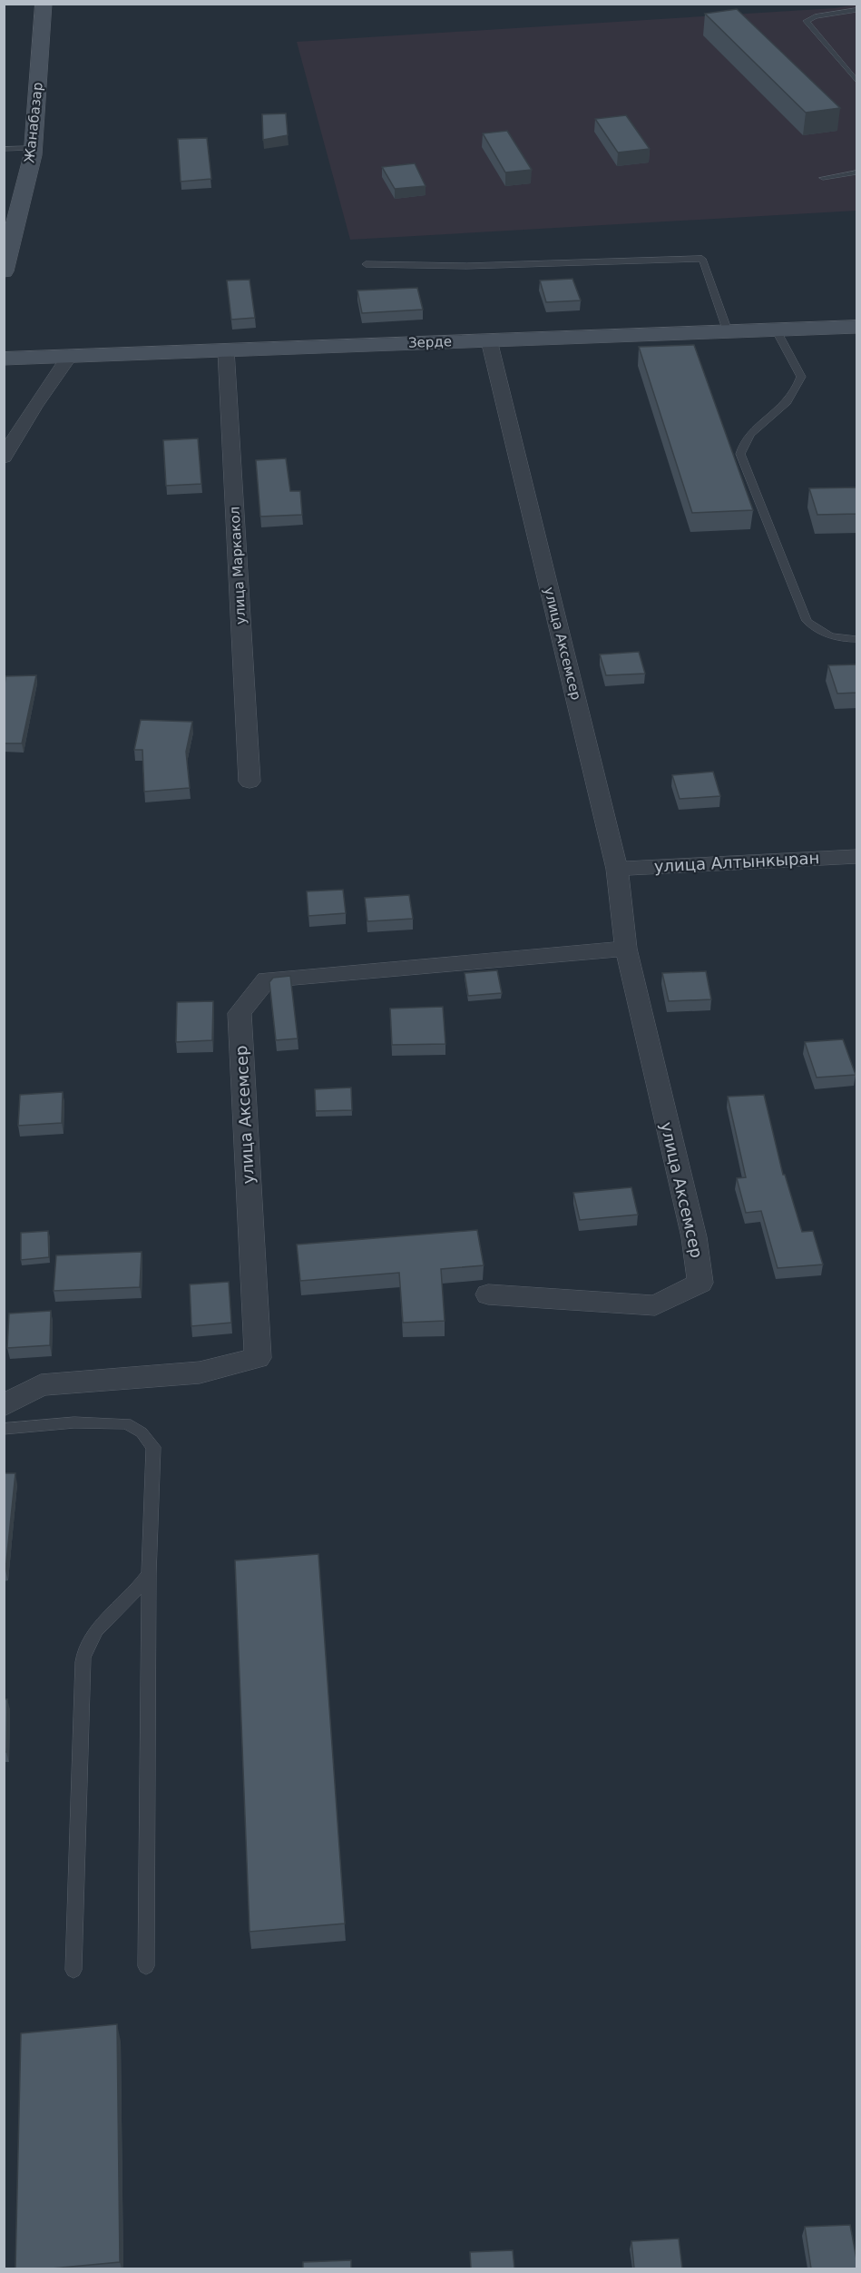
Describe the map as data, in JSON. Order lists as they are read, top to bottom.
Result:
{
  "streets": {
    "street": [
      "Жанабазар",
      "Зерде",
      "улица Маркакол",
      "улица Аксемсер",
      "улица Алтынкыран"
    ]
  },
  "crossings": [
    ["Зерде", "улица Маркакол"],
    ["Зерде", "улица Аксемсер"],
    ["улица Аксемсер", "улица Алтынкыран"]
  ]
}
